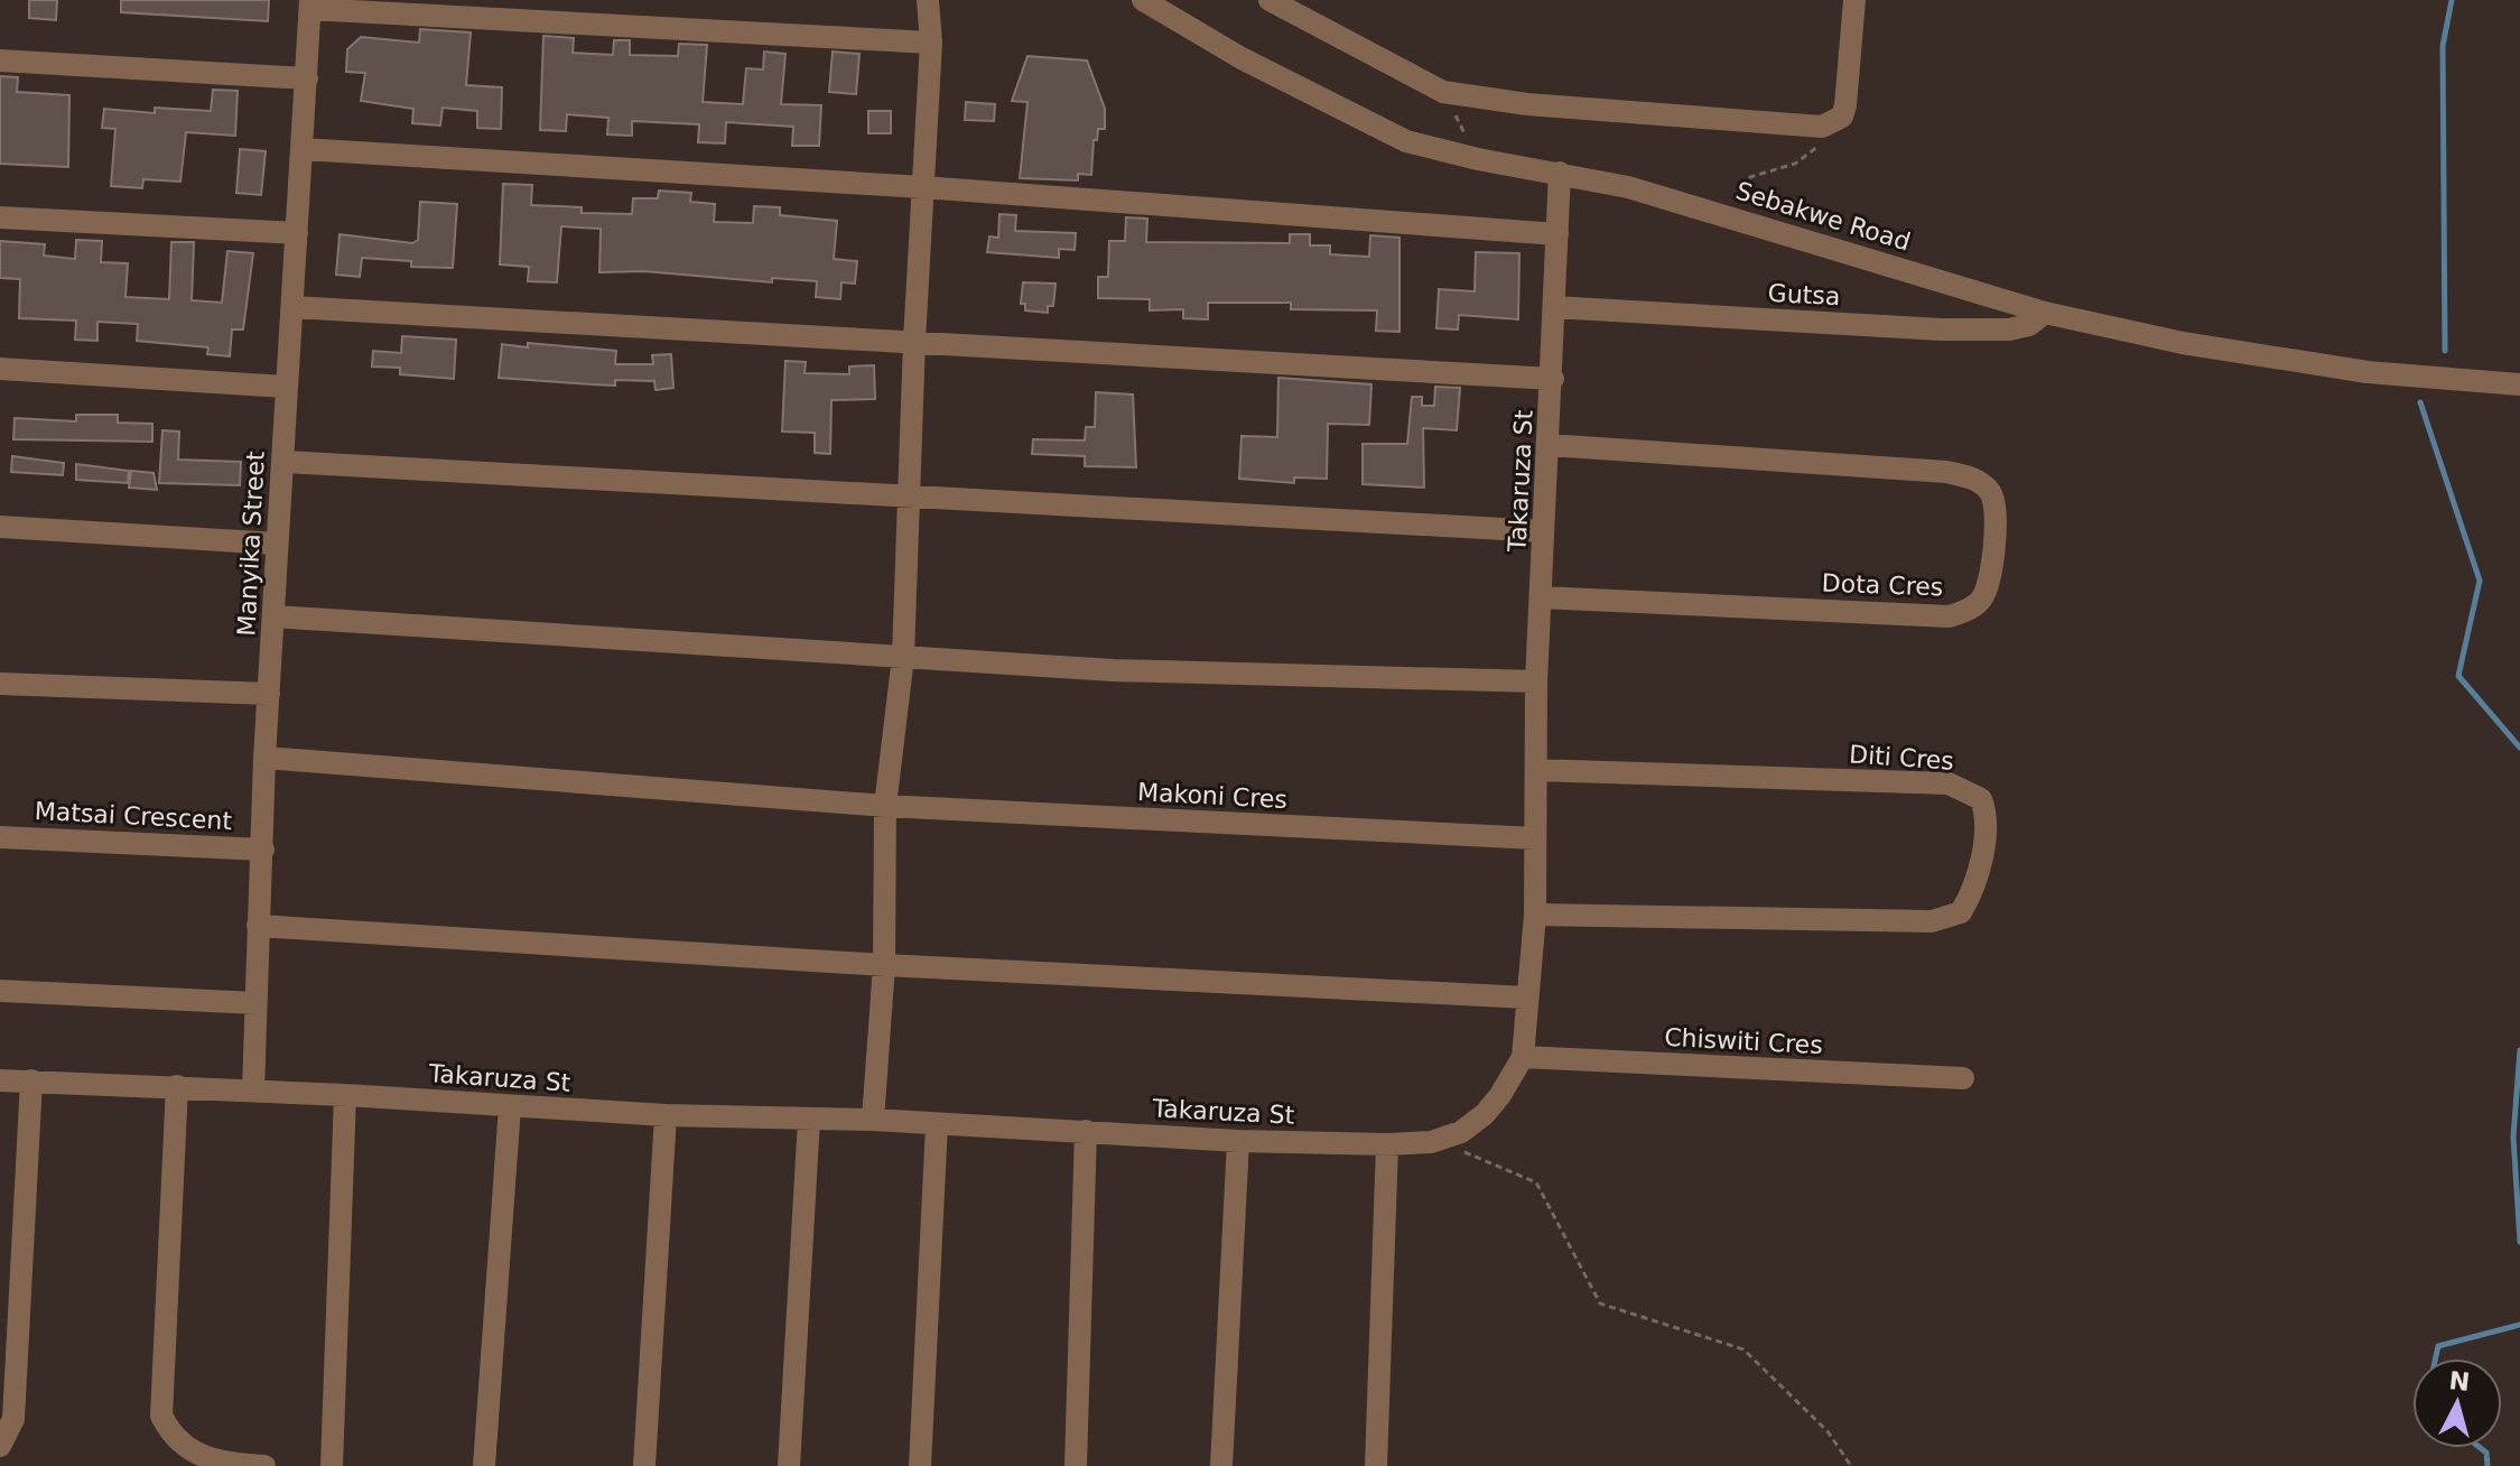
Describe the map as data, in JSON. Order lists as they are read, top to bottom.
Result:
{
  "streets": {
    "street": [
      "Sebakwe Road",
      "Gutsa",
      "Takaruza St",
      "Manyika Street",
      "Dota Cres",
      "Diti Cres",
      "Makoni Cres",
      "Matsai Crescent",
      "Chiswiti Cres"
    ]
  },
  "crossings": [
    ["Sebakwe Road", "Gutsa"],
    ["Sebakwe Road", "Takaruza St"],
    ["Gutsa", "Takaruza St"],
    ["Takaruza St", "Manyika Street"],
    ["Takaruza St", "Dota Cres"],
    ["Takaruza St", "Diti Cres"],
    ["Takaruza St", "Makoni Cres"],
    ["Takaruza St", "Chiswiti Cres"],
    ["Manyika Street", "Makoni Cres"],
    ["Manyika Street", "Matsai Crescent"]
  ],
  "north": "top"
}
